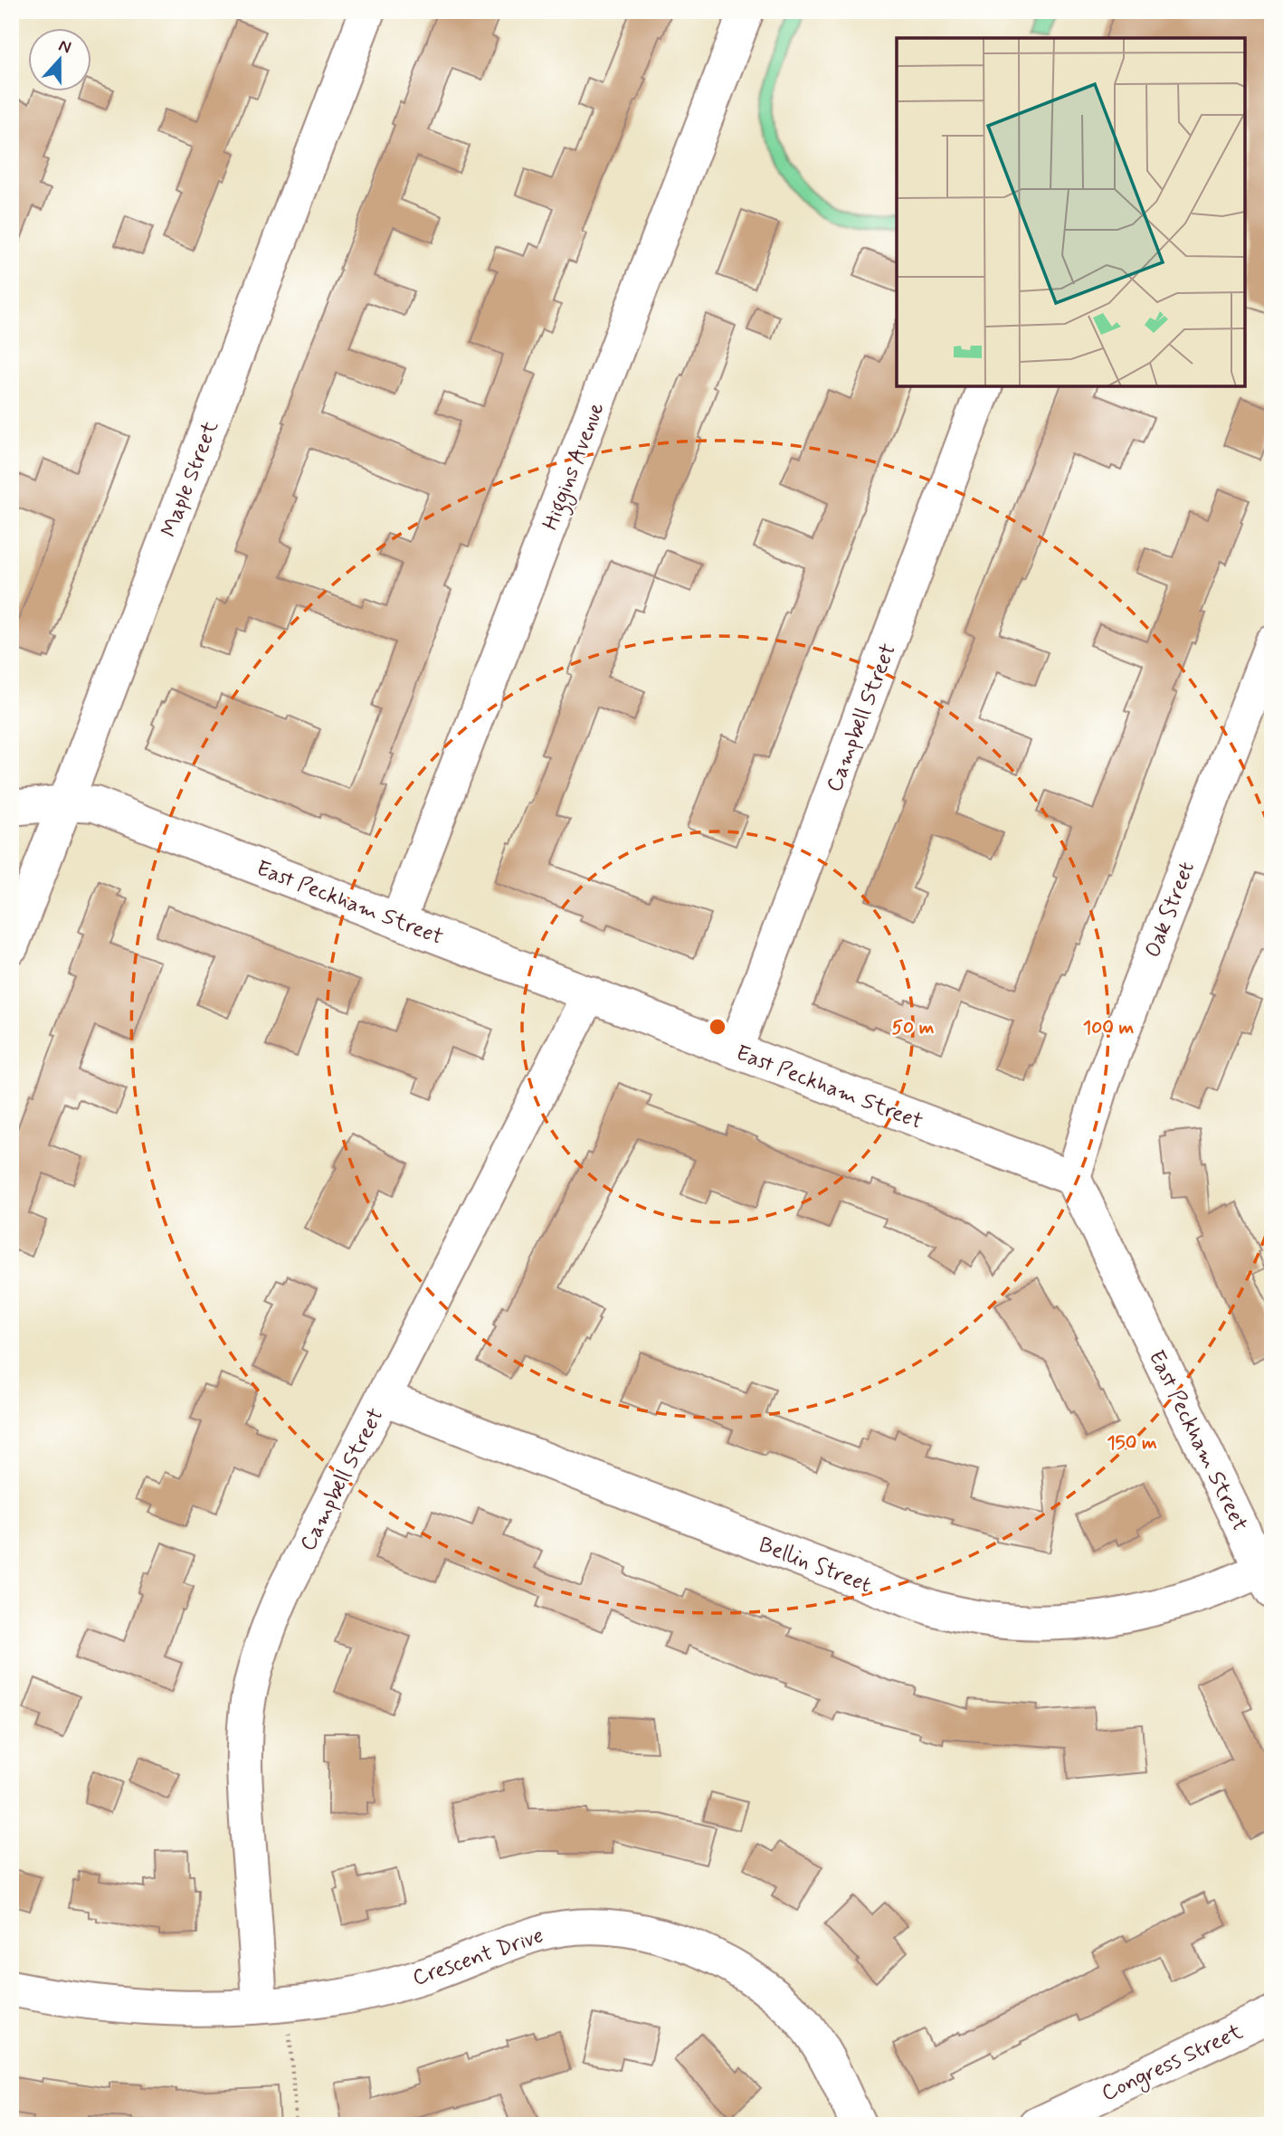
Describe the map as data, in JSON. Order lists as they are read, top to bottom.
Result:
{
  "streets": {
    "street": [
      "Higgins Avenue",
      "Maple Street",
      "Campbell Street",
      "East Peckham Street",
      "Oak Street",
      "Bellin Street",
      "Crescent Drive",
      "Congress Street"
    ]
  },
  "crossings": [
    ["Higgins Avenue", "East Peckham Street"],
    ["Maple Street", "East Peckham Street"],
    ["Campbell Street", "East Peckham Street"],
    ["Campbell Street", "Bellin Street"],
    ["Campbell Street", "Crescent Drive"],
    ["East Peckham Street", "Oak Street"],
    ["East Peckham Street", "Bellin Street"]
  ],
  "north": "top",
  "rings": ["50 m", "100 m", "150 m"]
}
